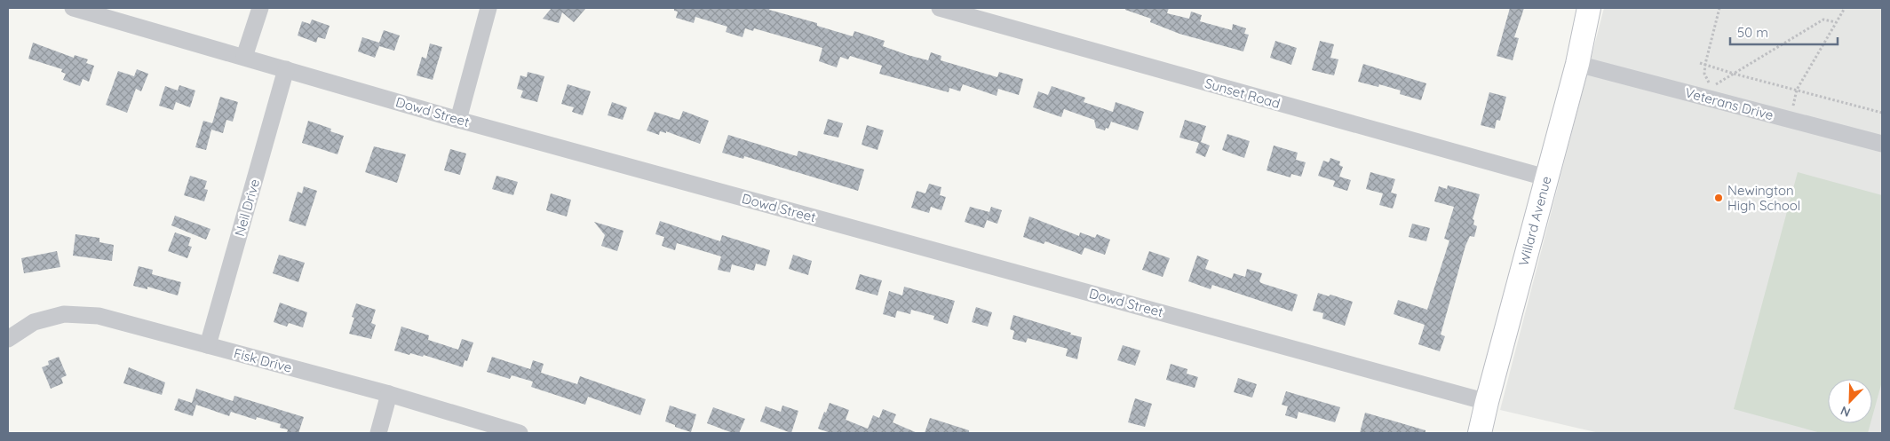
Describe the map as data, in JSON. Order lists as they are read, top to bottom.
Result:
{
  "streets": {
    "main road": ["Willard Avenue"],
    "street": [
      "Sunset Road",
      "Veterans Drive",
      "Dowd Street",
      "Neil Drive",
      "Fisk Drive"
    ]
  },
  "crossings": [
    ["Sunset Road", "Willard Avenue"],
    ["Veterans Drive", "Willard Avenue"],
    ["Dowd Street", "Neil Drive"],
    ["Dowd Street", "Willard Avenue"],
    ["Neil Drive", "Fisk Drive"]
  ],
  "places": ["Newington High School"],
  "scale_bar": "50 m",
  "north": "bottom left"
}
